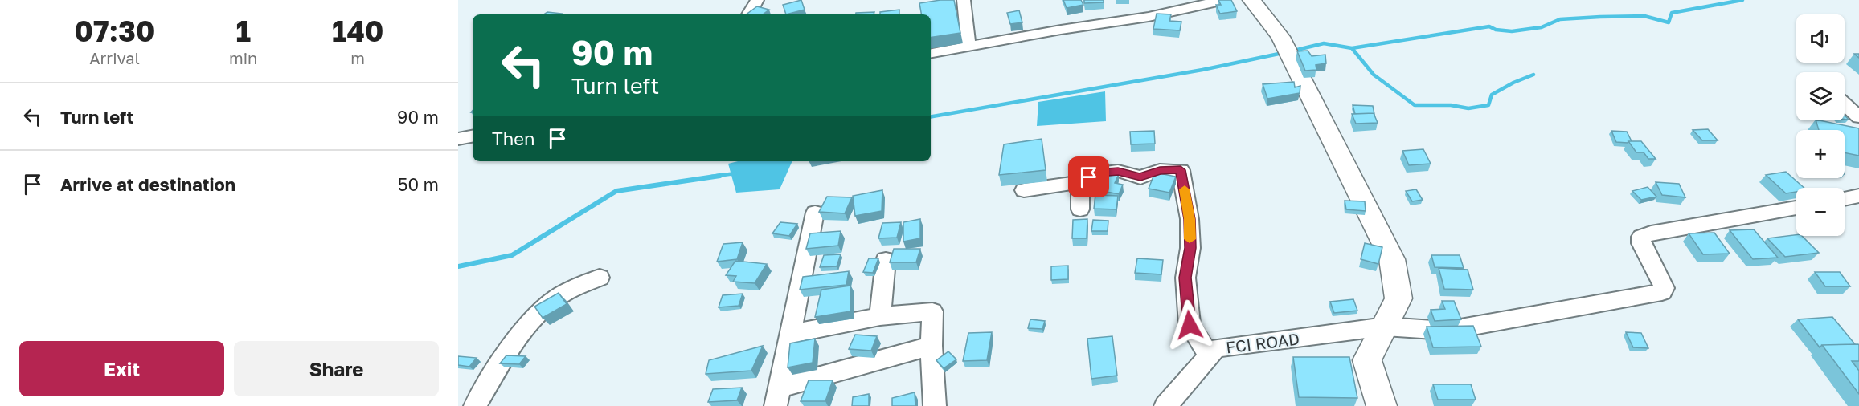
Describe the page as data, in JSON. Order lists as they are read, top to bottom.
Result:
{
  "streets": {
    "street": ["FCI ROAD"]
  },
  "page": {
    "eta": [
      "07:30",
      "Arrival",
      "1",
      "min",
      "140",
      "m"
    ],
    "map_buttons": ["+", "−"],
    "turn": ["90 m", "Turn left"],
    "list": [
      {
        "name": "Turn left",
        "value": "90 m"
      },
      {
        "name": "Arrive at destination",
        "value": "50 m"
      }
    ],
    "then": "Then",
    "buttons": ["Exit", "Share"]
  }
}
